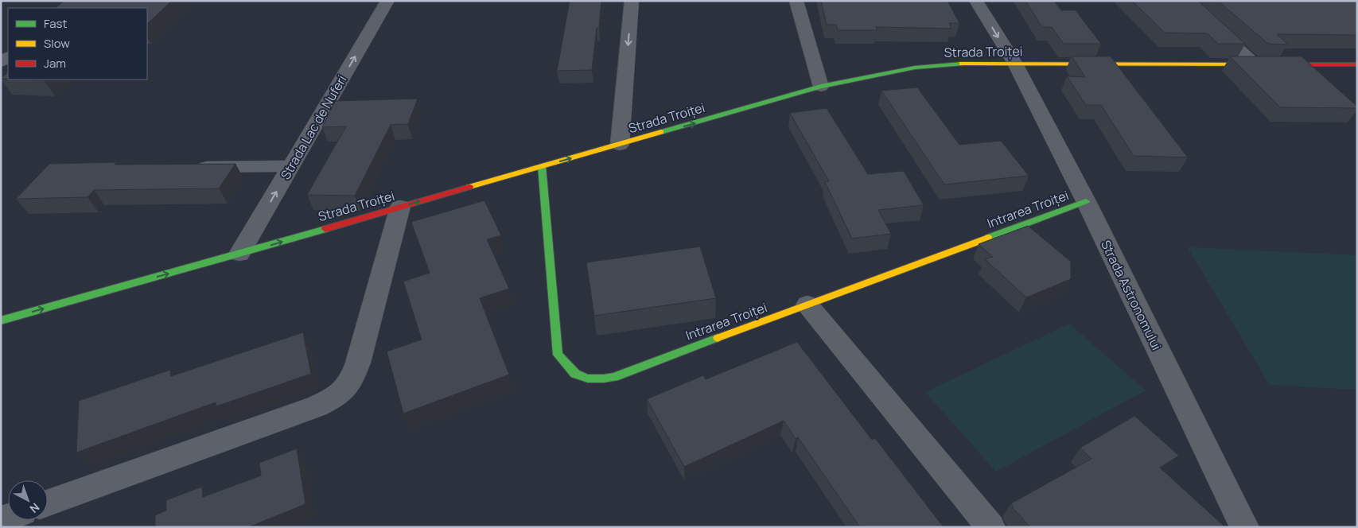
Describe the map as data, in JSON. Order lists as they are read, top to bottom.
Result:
{
  "streets": {
    "street": [
      "Strada Troiței",
      "Strada Lac de Nuferi",
      "Intrarea Troiței",
      "Strada Astronomului"
    ]
  },
  "crossings": [
    ["Strada Troiței", "Strada Lac de Nuferi"],
    ["Strada Troiței", "Intrarea Troiței"],
    ["Strada Troiței", "Strada Astronomului"],
    ["Intrarea Troiței", "Strada Astronomului"]
  ],
  "one_way": ["Strada Troiței", "Strada Lac de Nuferi"],
  "legend": ["Fast", "Slow", "Jam"],
  "north": "bottom right"
}
